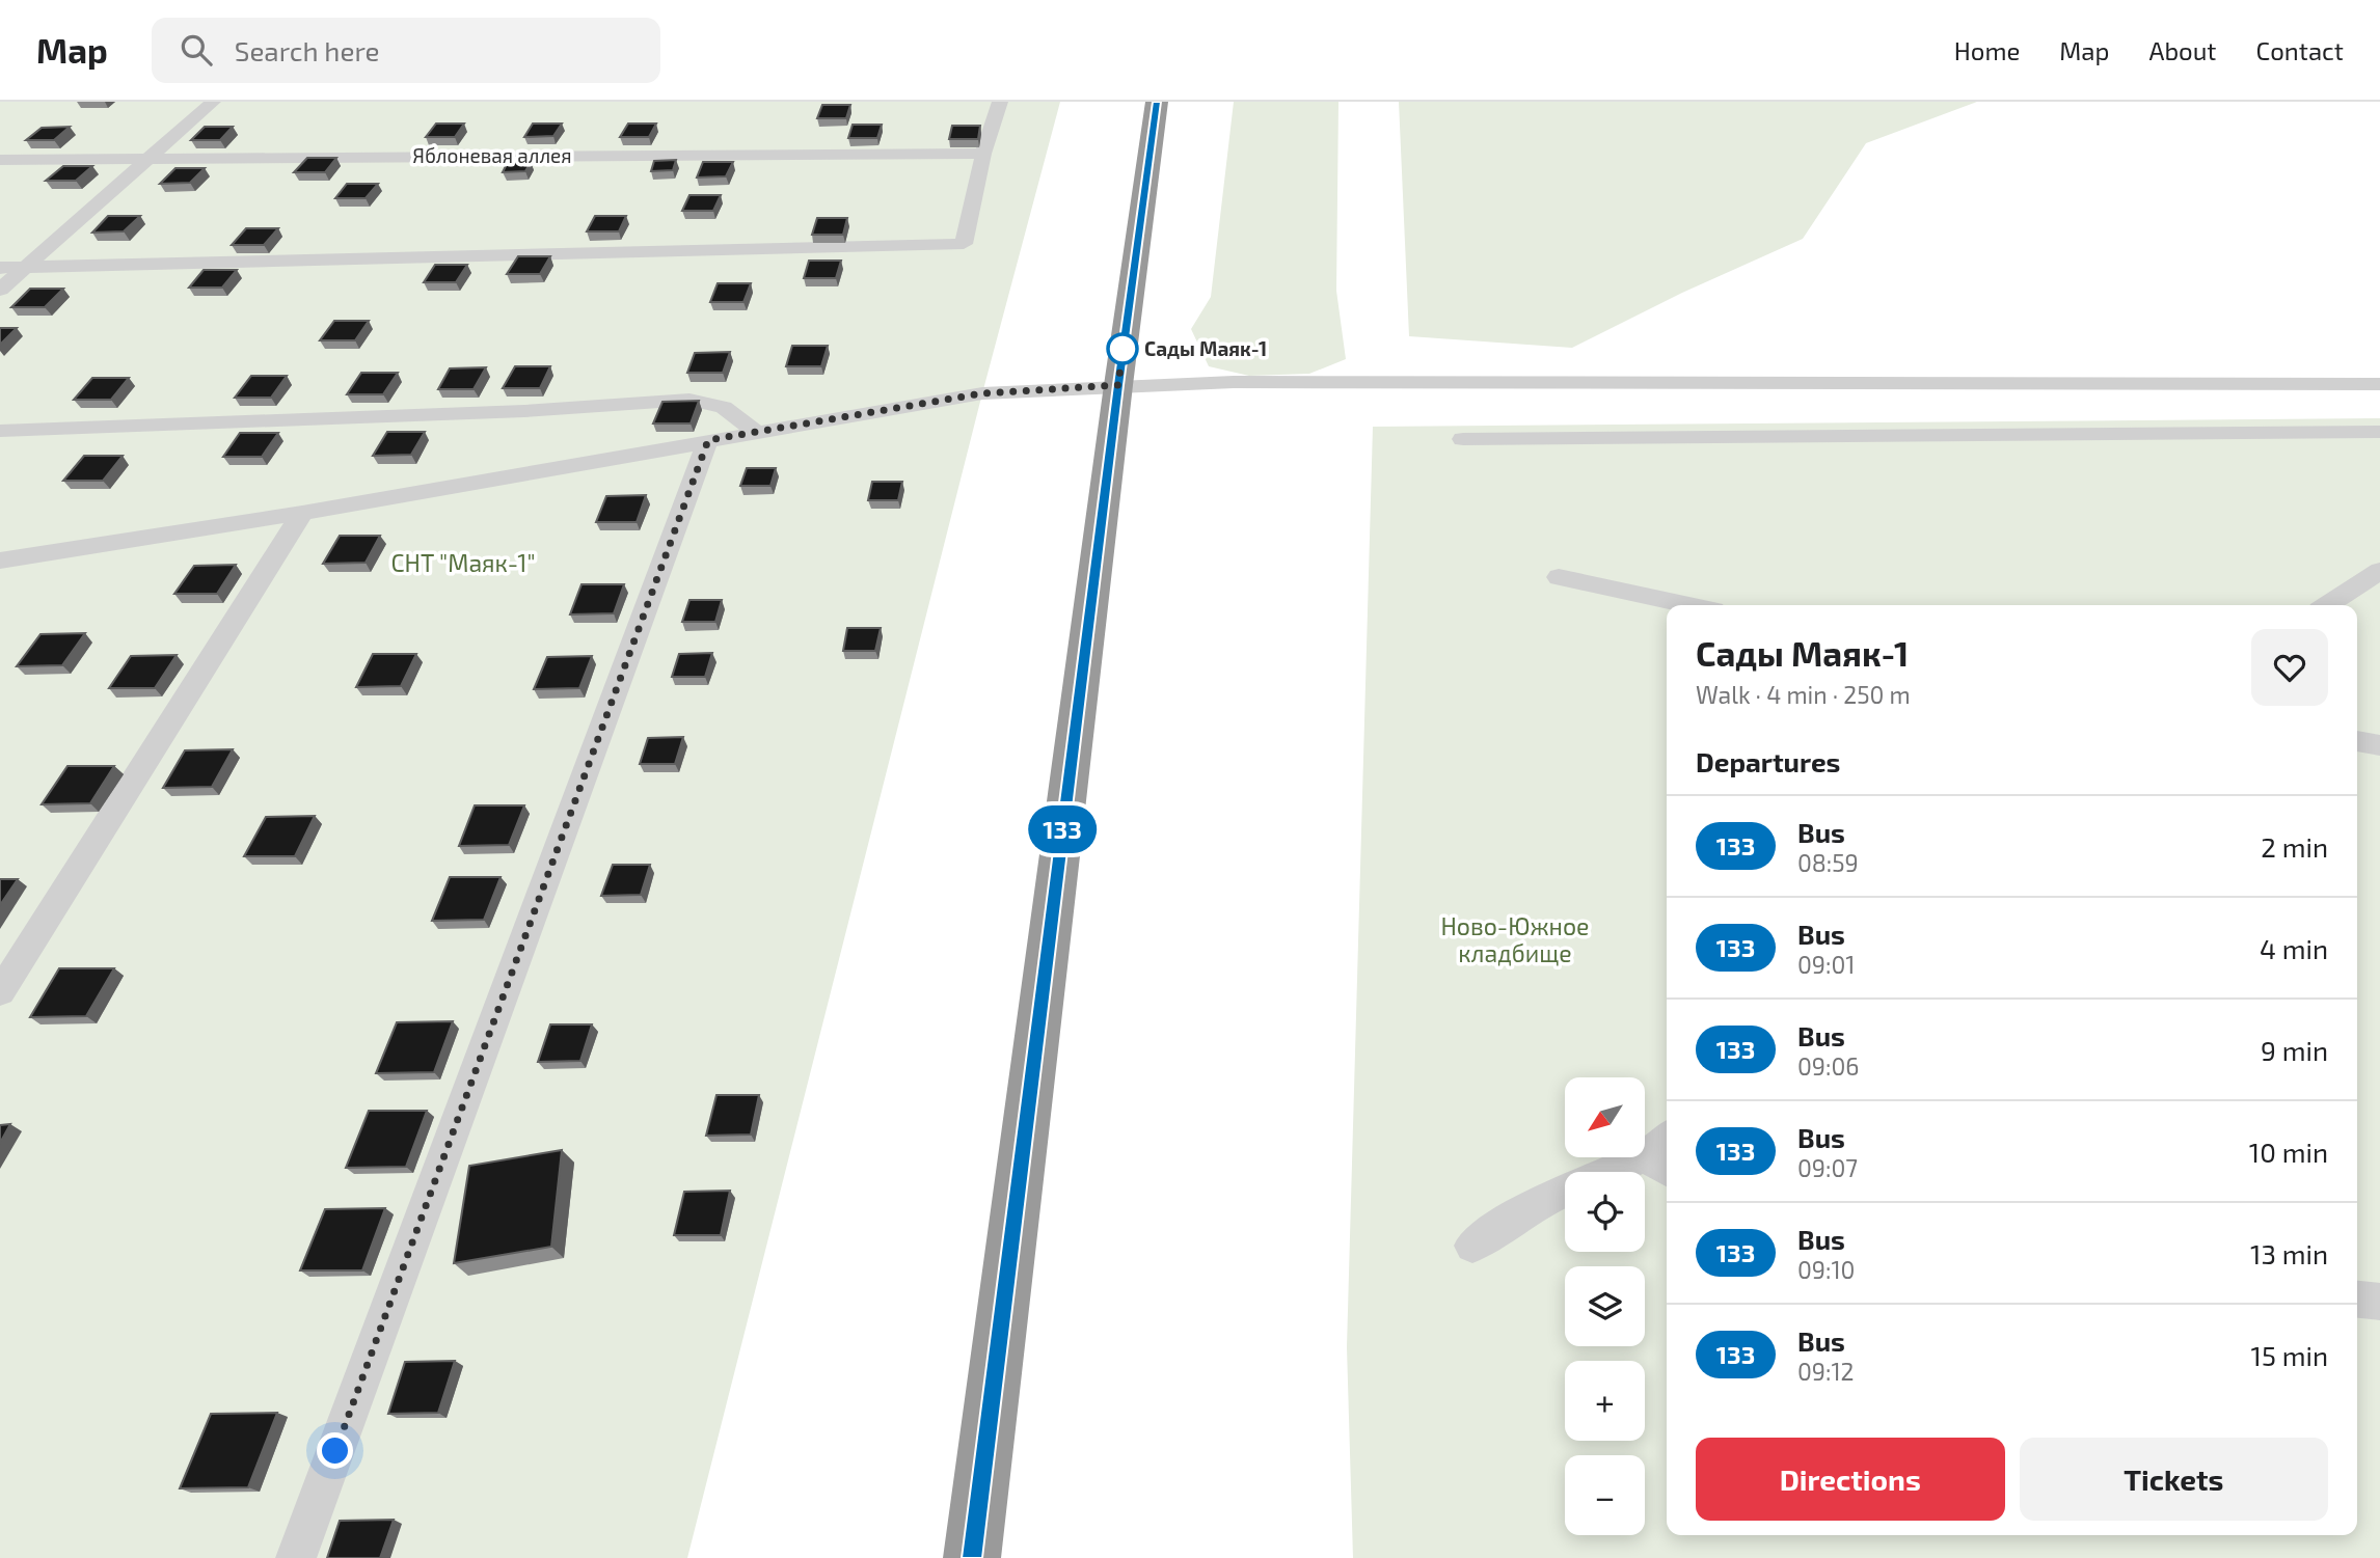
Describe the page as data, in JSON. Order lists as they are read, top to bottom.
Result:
{
  "streets": {
    "lane": ["Яблоневая аллея"]
  },
  "parks": ["СНТ \"Маяк-1\"", "Ново-Южное кладбище"],
  "places": ["Сады Маяк-1"],
  "lines": ["bus line 133"],
  "north": "bottom left",
  "page": {
    "header": "Map",
    "search": "Search here",
    "nav": [
      "Home",
      "Map",
      "About",
      "Contact"
    ],
    "on_map": "133",
    "heading": [
      ["Сады Маяк-1", "Walk · 4 min · 250 m"],
      "Departures"
    ],
    "list": [
      {
        "mark": "133",
        "name": "Bus",
        "note": "08:59",
        "value": "2 min"
      },
      {
        "mark": "133",
        "name": "Bus",
        "note": "09:01",
        "value": "4 min"
      },
      {
        "mark": "133",
        "name": "Bus",
        "note": "09:06",
        "value": "9 min"
      },
      {
        "mark": "133",
        "name": "Bus",
        "note": "09:07",
        "value": "10 min"
      },
      {
        "mark": "133",
        "name": "Bus",
        "note": "09:10",
        "value": "13 min"
      },
      {
        "mark": "133",
        "name": "Bus",
        "note": "09:12",
        "value": "15 min"
      }
    ],
    "map_buttons": ["+", "−"],
    "buttons": ["Directions", "Tickets"]
  }
}
